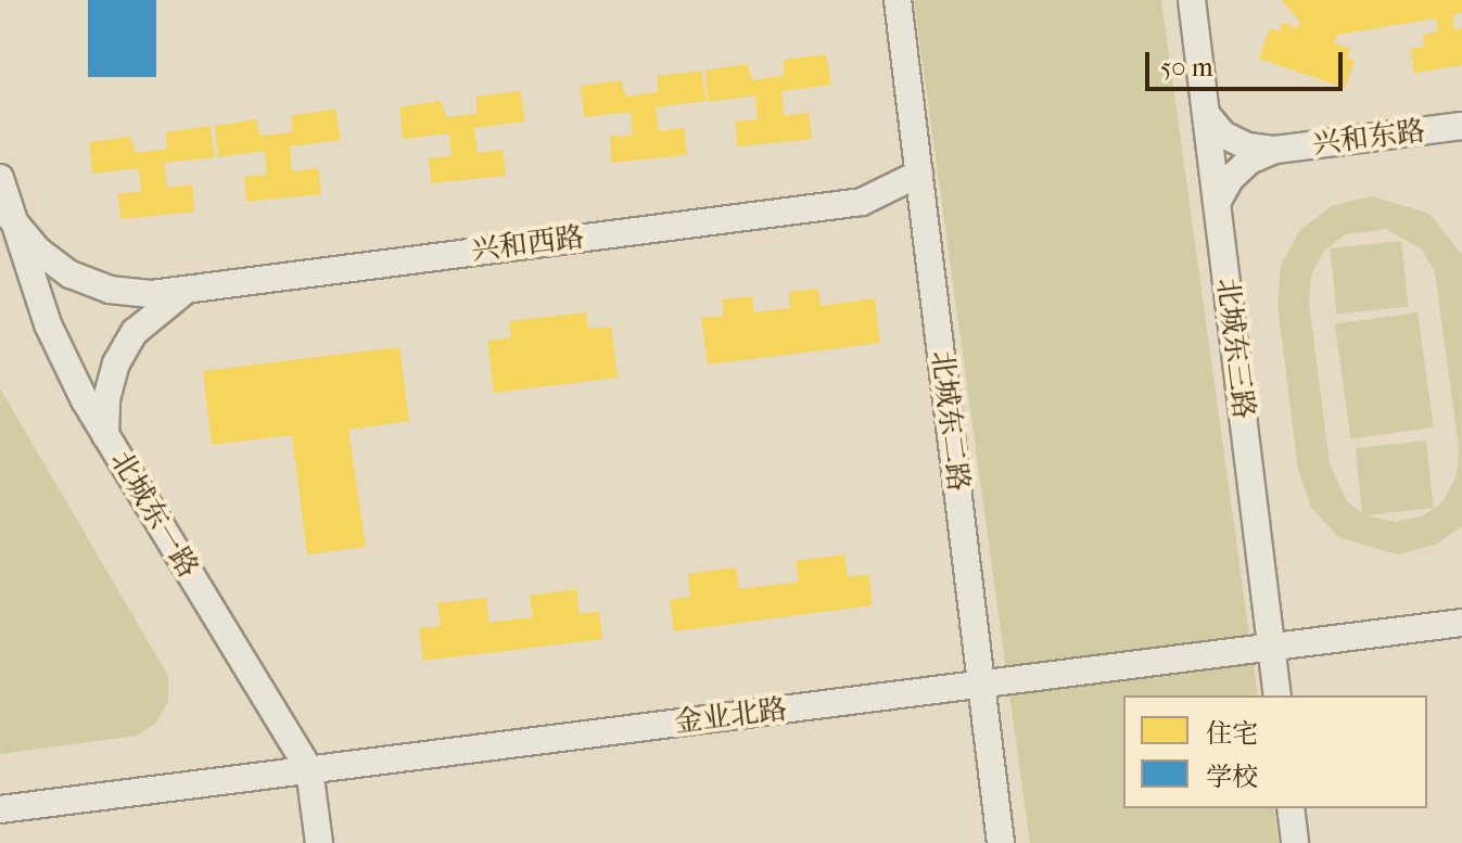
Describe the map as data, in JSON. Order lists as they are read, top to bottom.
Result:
{
  "streets": {
    "street": [
      "兴和东路",
      "兴和西路",
      "北城东三路",
      "北城东二路",
      "北城东一路",
      "金业北路"
    ]
  },
  "crossings": [
    ["兴和西路", "北城东一路"],
    ["北城东三路", "金业北路"],
    ["北城东二路", "金业北路"],
    ["北城东一路", "金业北路"]
  ],
  "legend": ["住宅", "学校"],
  "scale_bar": "50 m"
}
